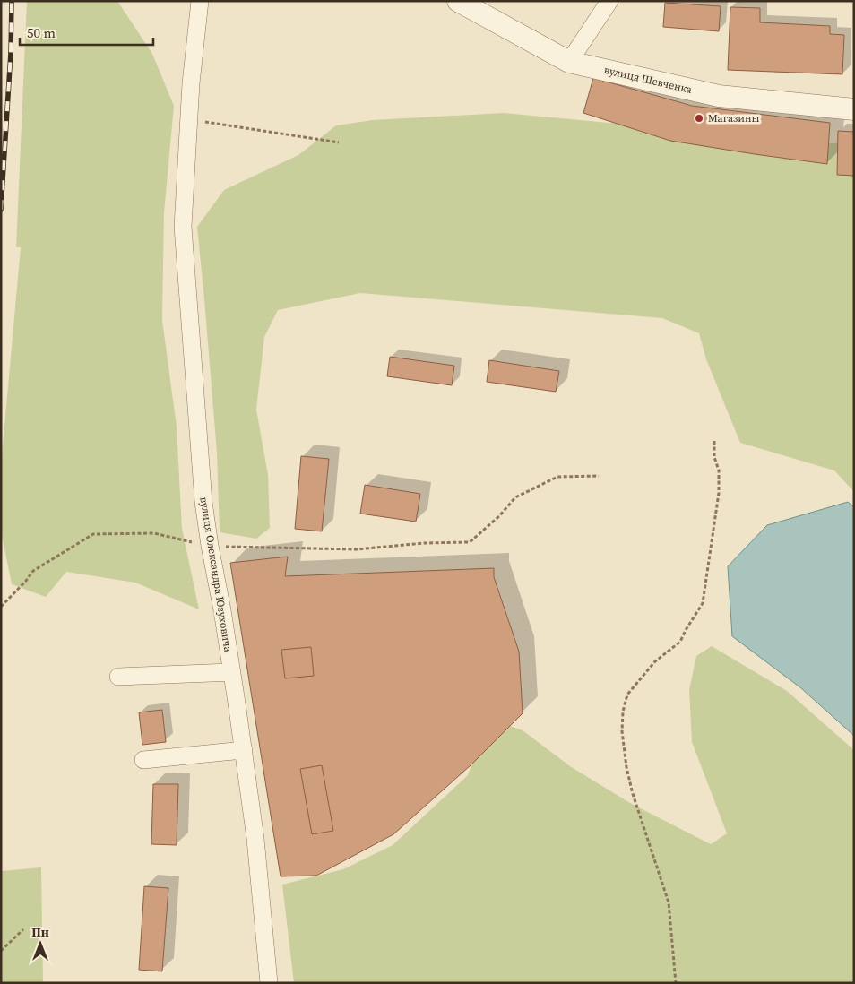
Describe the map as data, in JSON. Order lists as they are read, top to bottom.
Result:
{
  "streets": {
    "street": ["вулиця Шевченка", "вулиця Олександра Юзуховича"]
  },
  "places": ["Магазины"],
  "scale_bar": "50 m",
  "north": "top"
}
